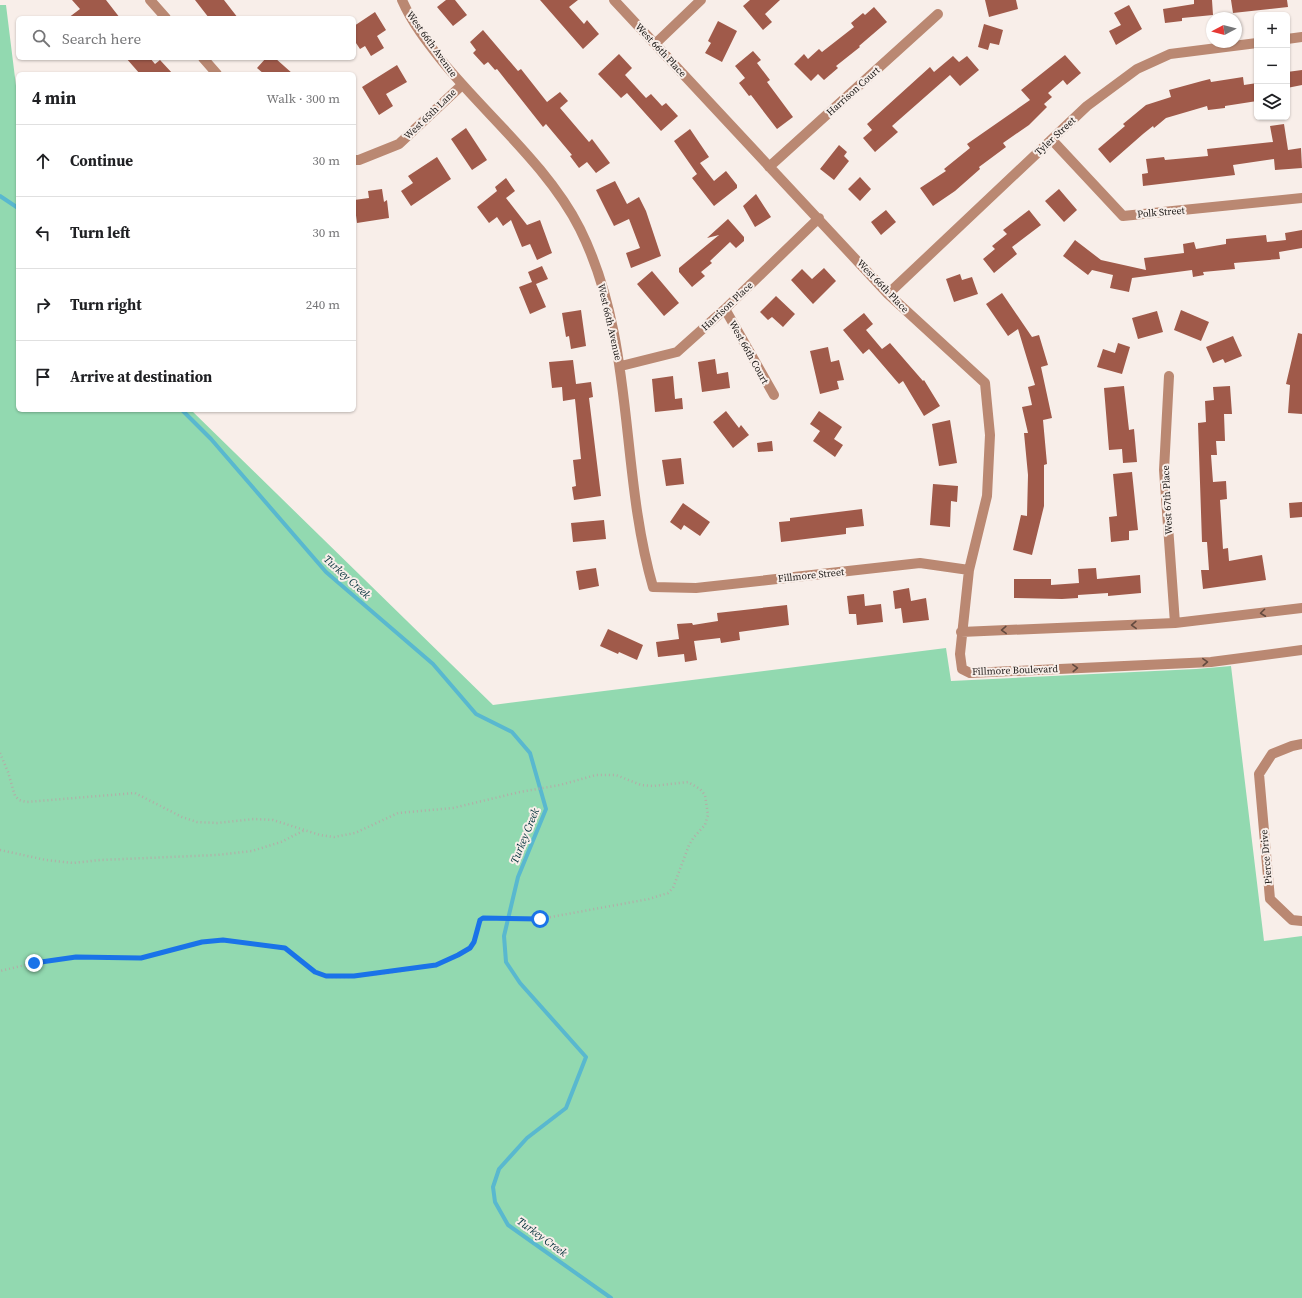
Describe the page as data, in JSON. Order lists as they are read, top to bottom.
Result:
{
  "streets": {
    "street": [
      "West 66th Avenue",
      "West 66th Place",
      "Harrison Court",
      "West 65th Lane",
      "Tyler Street",
      "Polk Street",
      "Harrison Place",
      "West 66th Court",
      "West 67th Place",
      "Fillmore Street",
      "Fillmore Boulevard",
      "Pierce Drive"
    ]
  },
  "crossings": [
    ["West 66th Avenue", "West 65th Lane"],
    ["West 66th Avenue", "Harrison Place"],
    ["West 66th Avenue", "Fillmore Street"],
    ["West 66th Place", "Harrison Court"],
    ["West 66th Place", "Tyler Street"],
    ["West 66th Place", "Harrison Place"],
    ["West 66th Place", "Fillmore Street"],
    ["West 66th Place", "Fillmore Boulevard"],
    ["Tyler Street", "Polk Street"],
    ["Harrison Place", "West 66th Court"]
  ],
  "water": ["Turkey Creek"],
  "north": "left",
  "page": {
    "map_buttons": ["+", "−"],
    "search": "Search here",
    "heading": ["4 min", "Walk · 300 m"],
    "list": [
      ["Continue", "30 m"],
      ["Turn left", "30 m"],
      ["Turn right", "240 m"],
      "Arrive at destination"
    ]
  }
}
